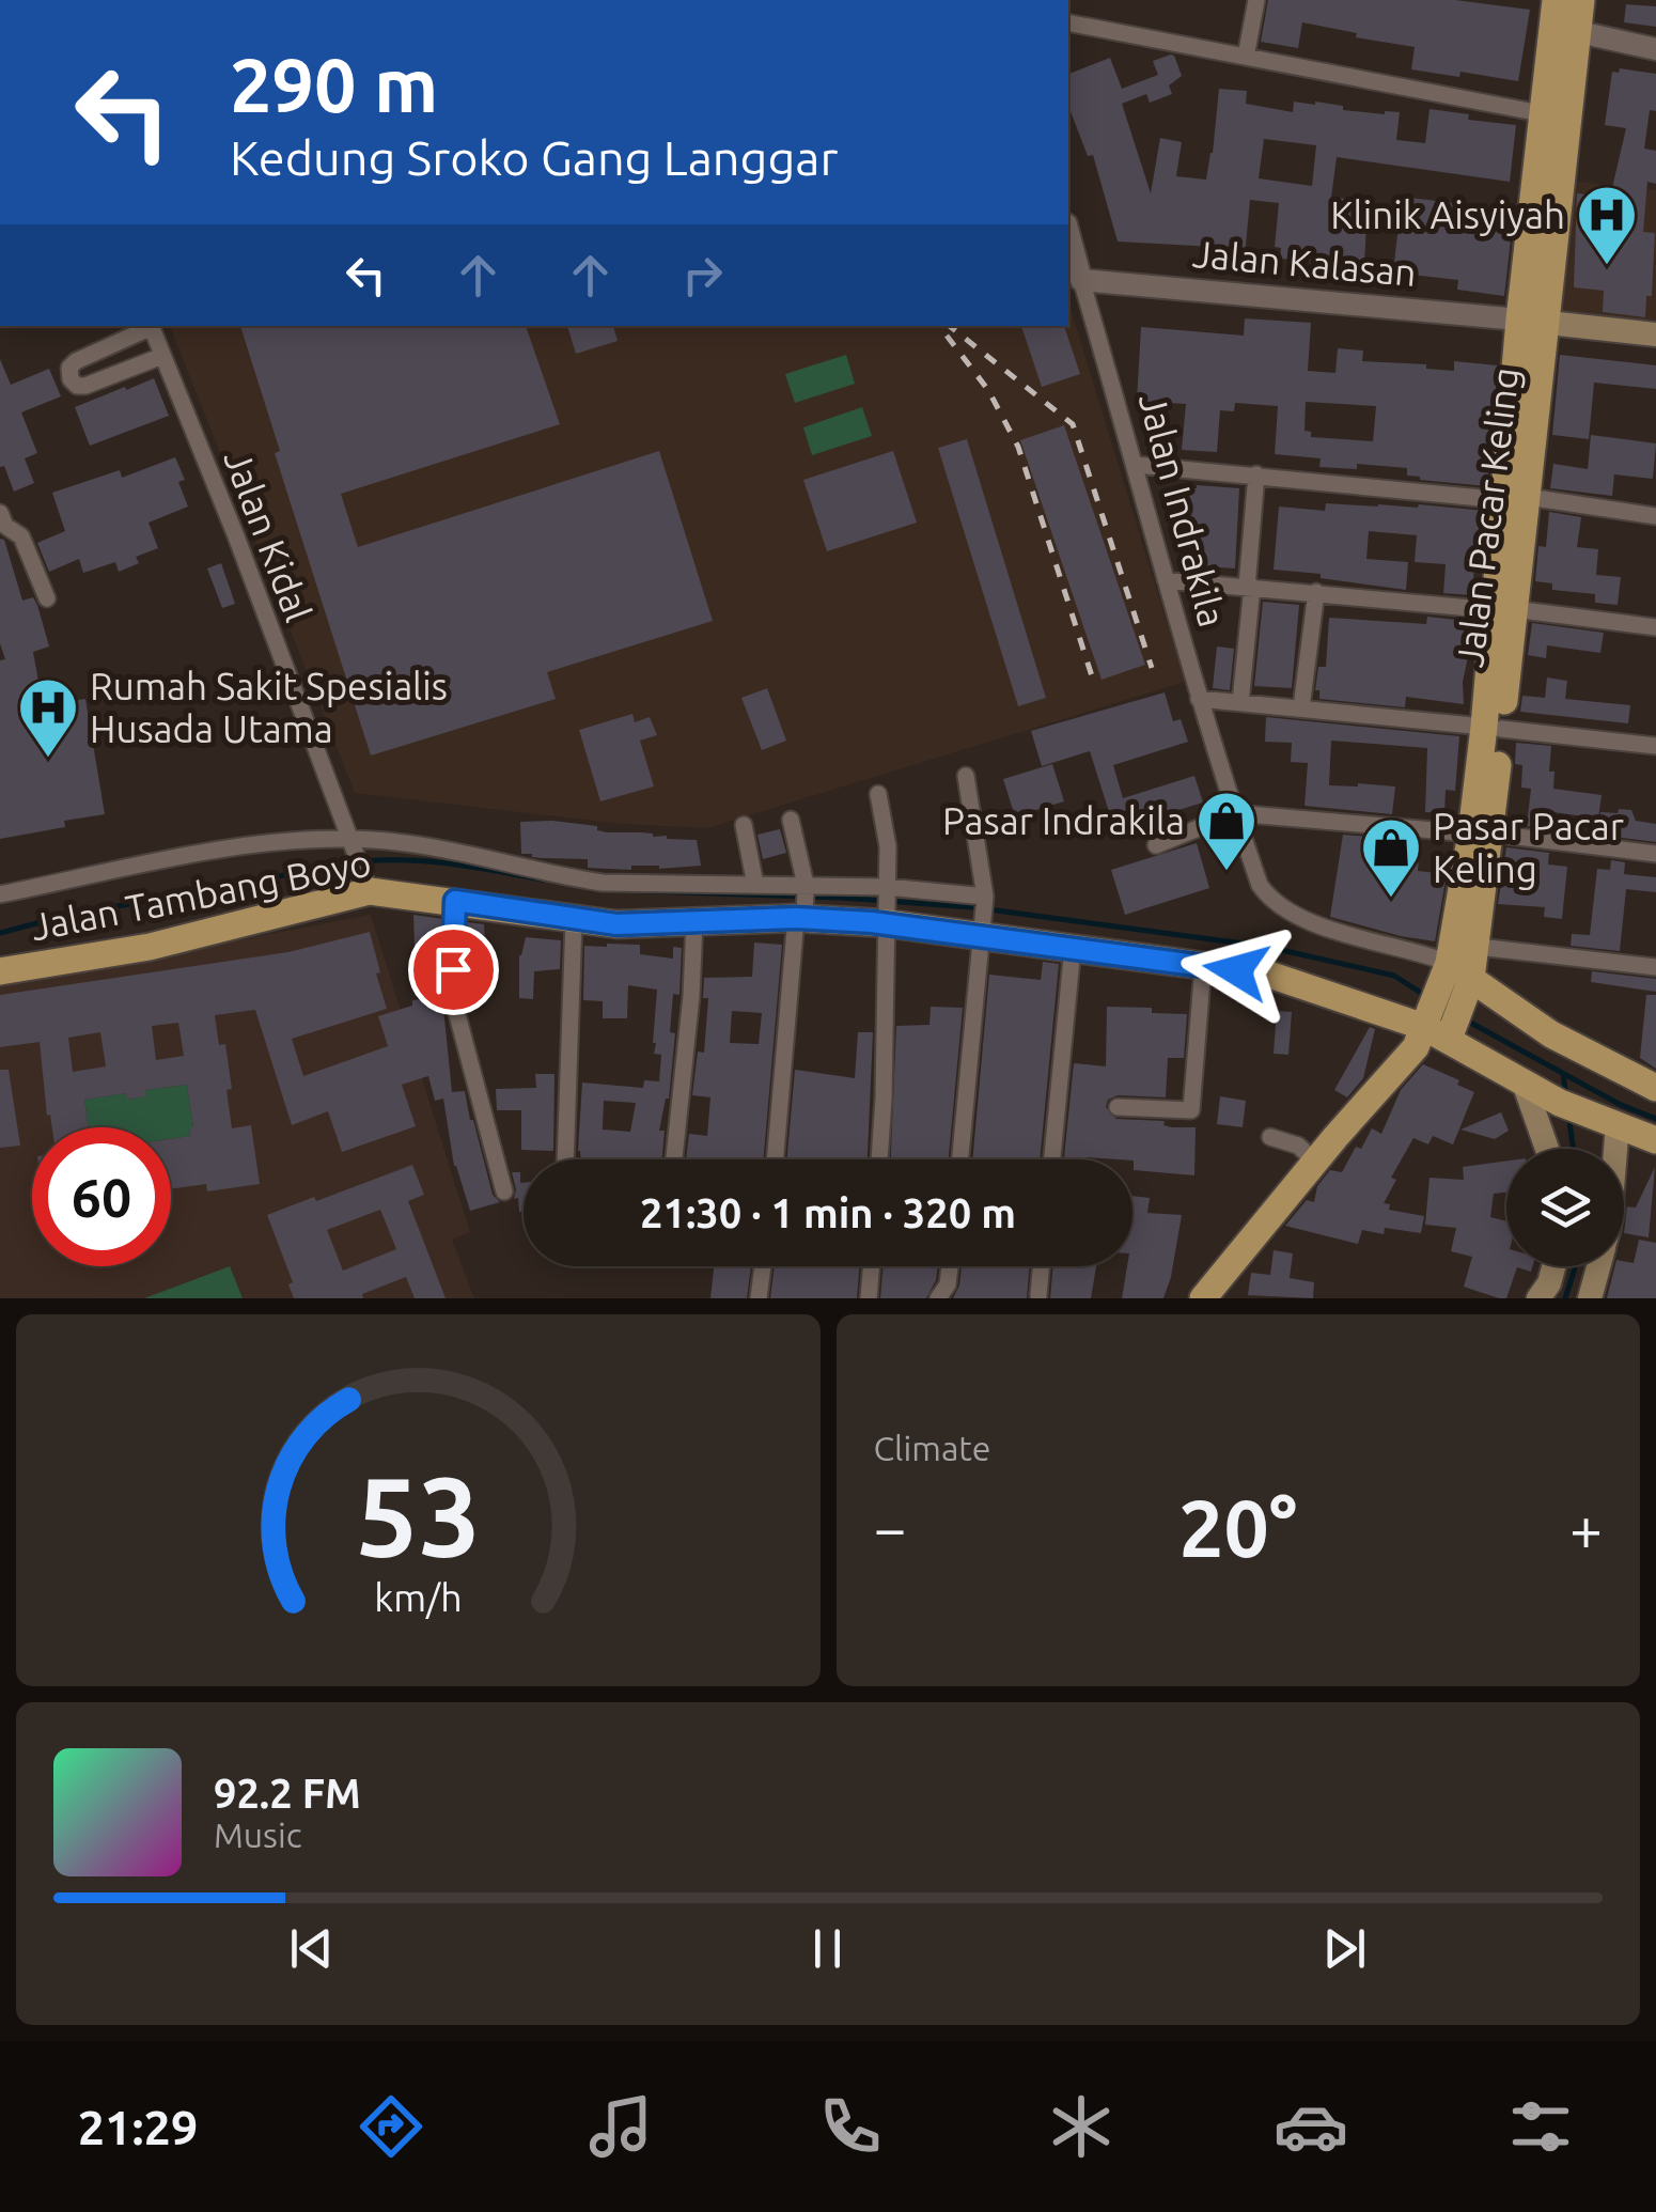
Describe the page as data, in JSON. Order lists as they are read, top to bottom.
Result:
{
  "streets": {
    "main road": ["Jalan Kalasan", "Jalan Pacar Keling", "Jalan Tambang Boyo"],
    "street": ["Jalan Indrakila", "Jalan Kidal"]
  },
  "crossings": [
    ["Jalan Kalasan", "Jalan Indrakila"],
    ["Jalan Kalasan", "Jalan Pacar Keling"],
    ["Jalan Indrakila", "Jalan Pacar Keling"],
    ["Jalan Pacar Keling", "Jalan Tambang Boyo"],
    ["Jalan Kidal", "Jalan Tambang Boyo"]
  ],
  "places": {
    "hospital": ["Klinik Aisyiyah", "Rumah Sakit Spesialis Husada Utama"],
    "shop": ["Pasar Indrakila", "Pasar Pacar Keling"]
  },
  "page": {
    "turn": ["290 m", "Kedung Sroko Gang Langgar"],
    "limit": "60",
    "trip": "21:30 · 1 min · 320 m",
    "tile": "Climate",
    "heat": ["−", "20°", "+"],
    "song": ["92.2 FM", "Music"],
    "tabs": "21:29",
    "gauge": ["53", "km/h"]
  }
}
